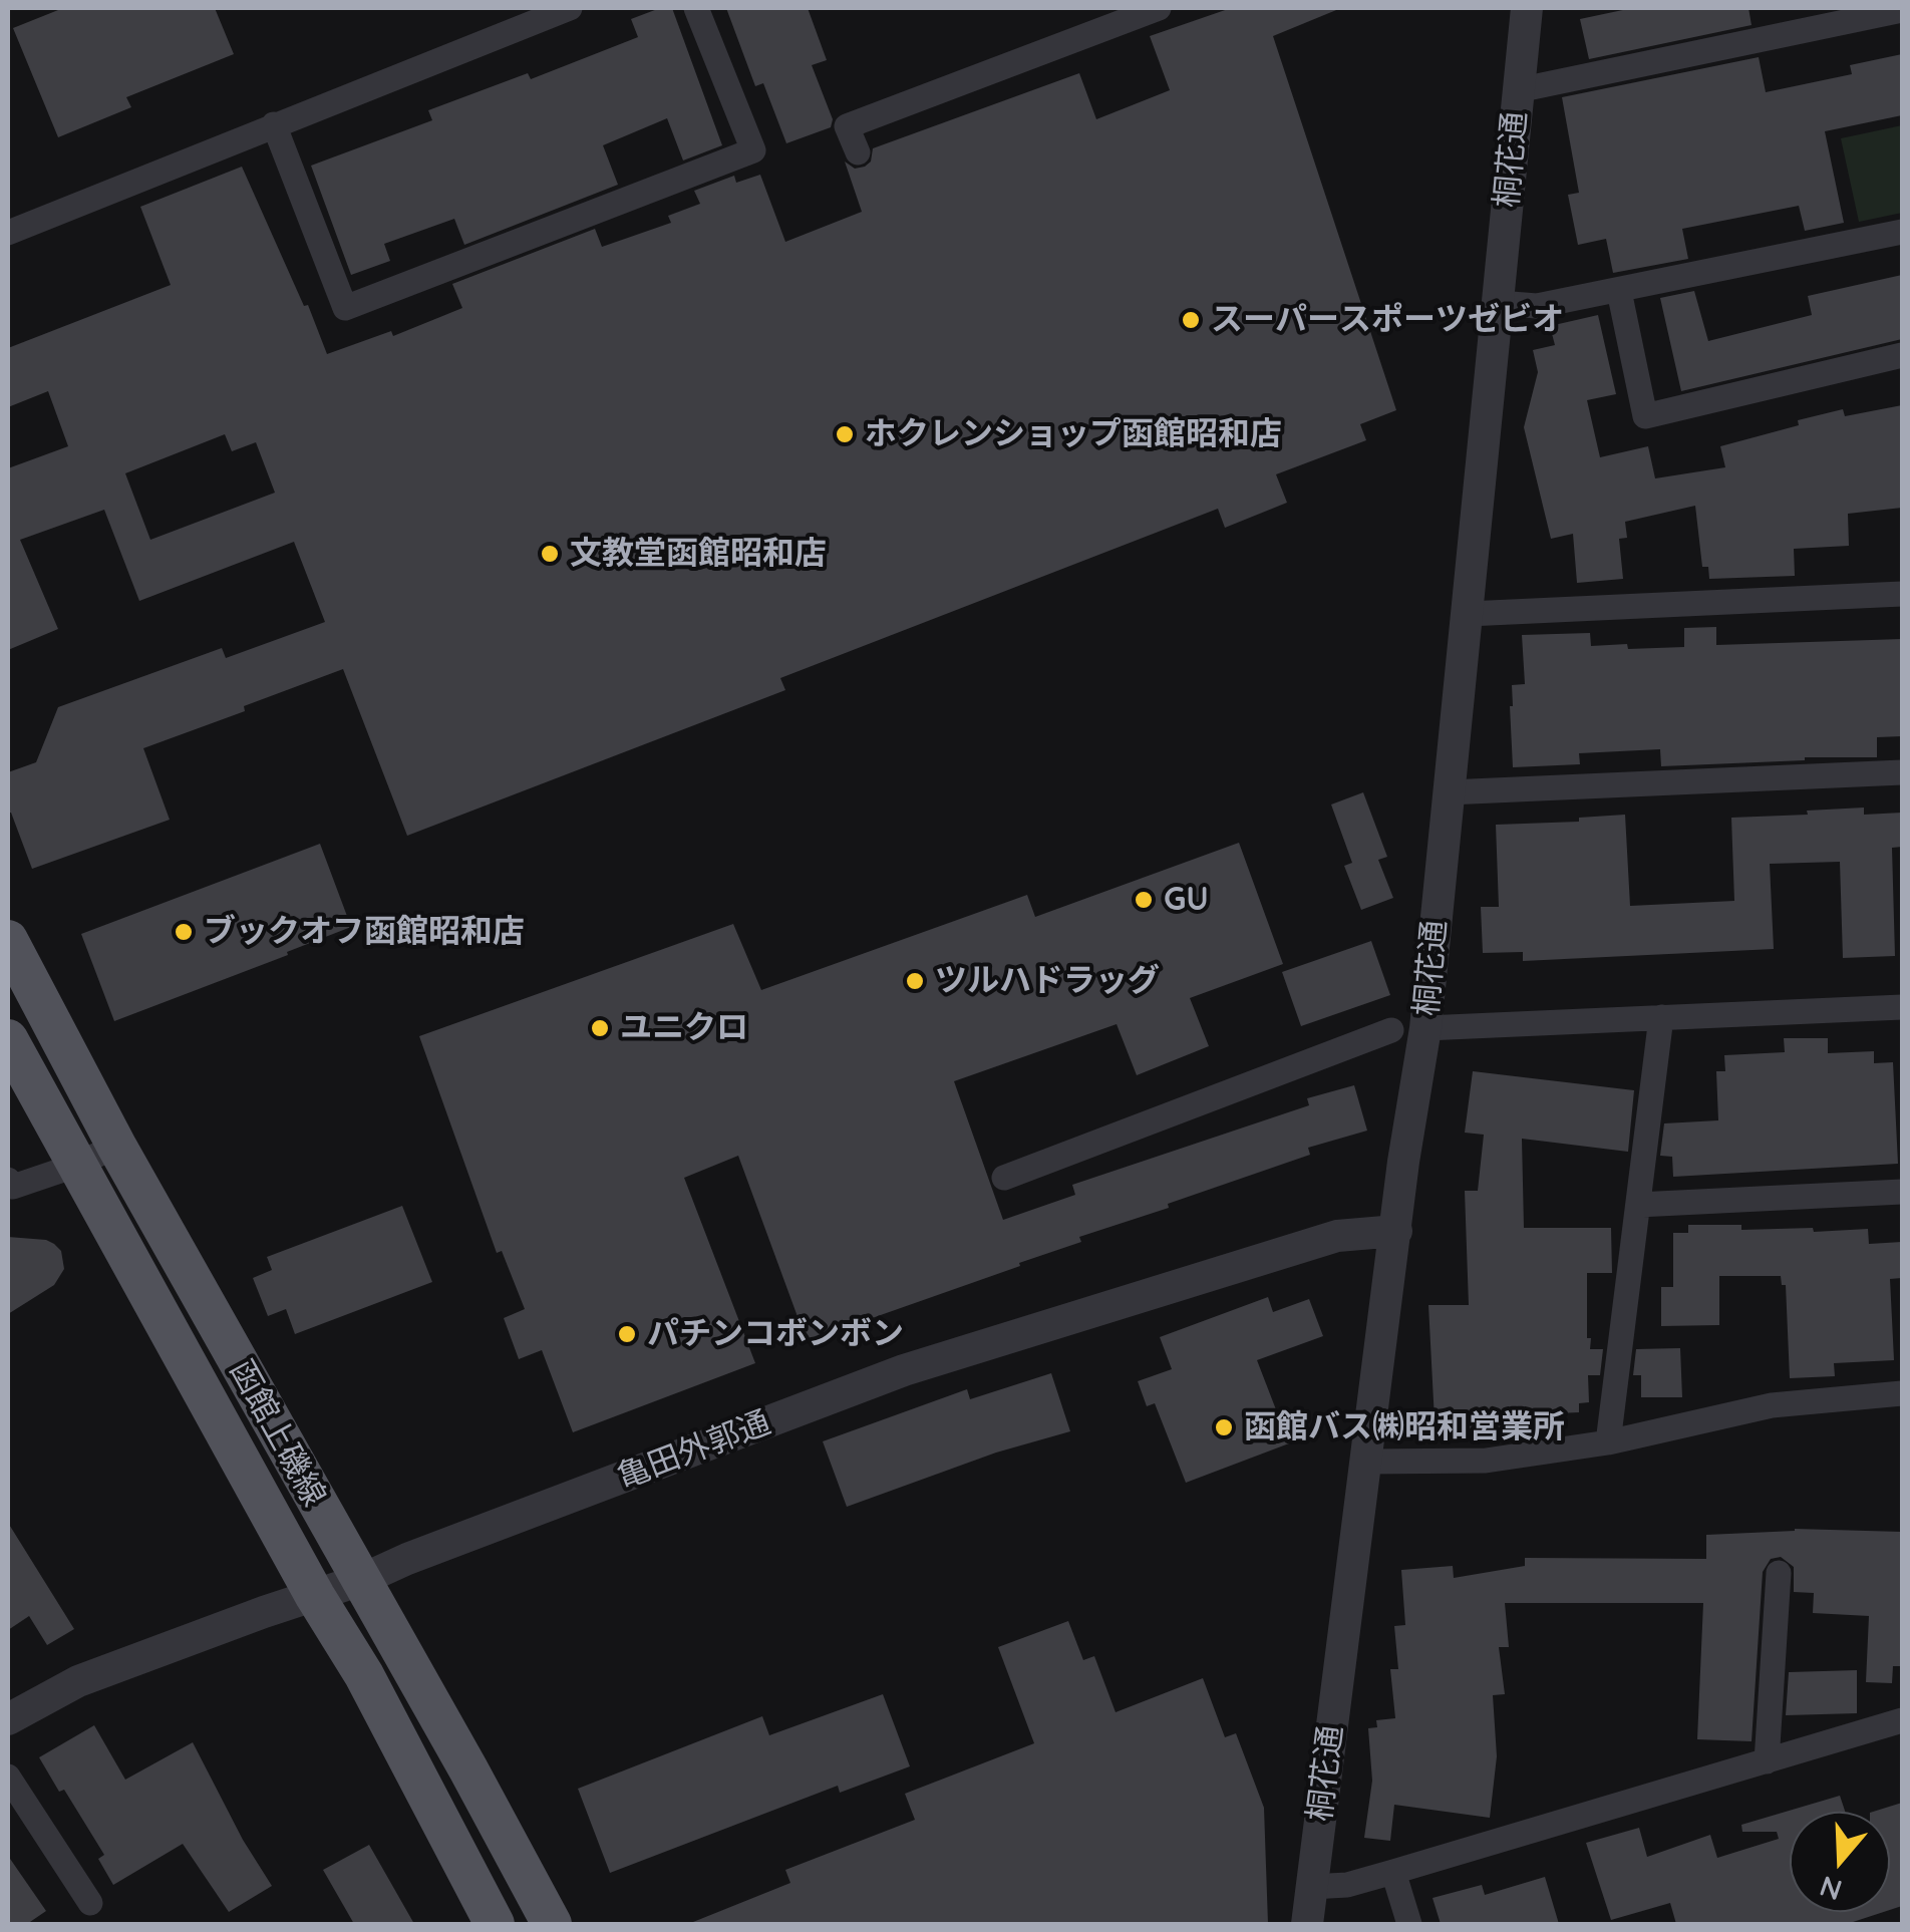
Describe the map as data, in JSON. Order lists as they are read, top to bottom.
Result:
{
  "streets": {
    "main road": ["函館上磯線"],
    "street": ["桐花通", "亀田外郭通"]
  },
  "crossings": [
    ["桐花通", "亀田外郭通"],
    ["函館上磯線", "亀田外郭通"]
  ],
  "places": [
    "スーパースポーツゼビオ",
    "ホクレンショップ函館昭和店",
    "文教堂函館昭和店",
    "GU",
    "ブックオフ函館昭和店",
    "ツルハドラッグ",
    "ユニクロ",
    "パチンコボンボン",
    "函館バス㈱昭和営業所"
  ],
  "north": "bottom"
}
